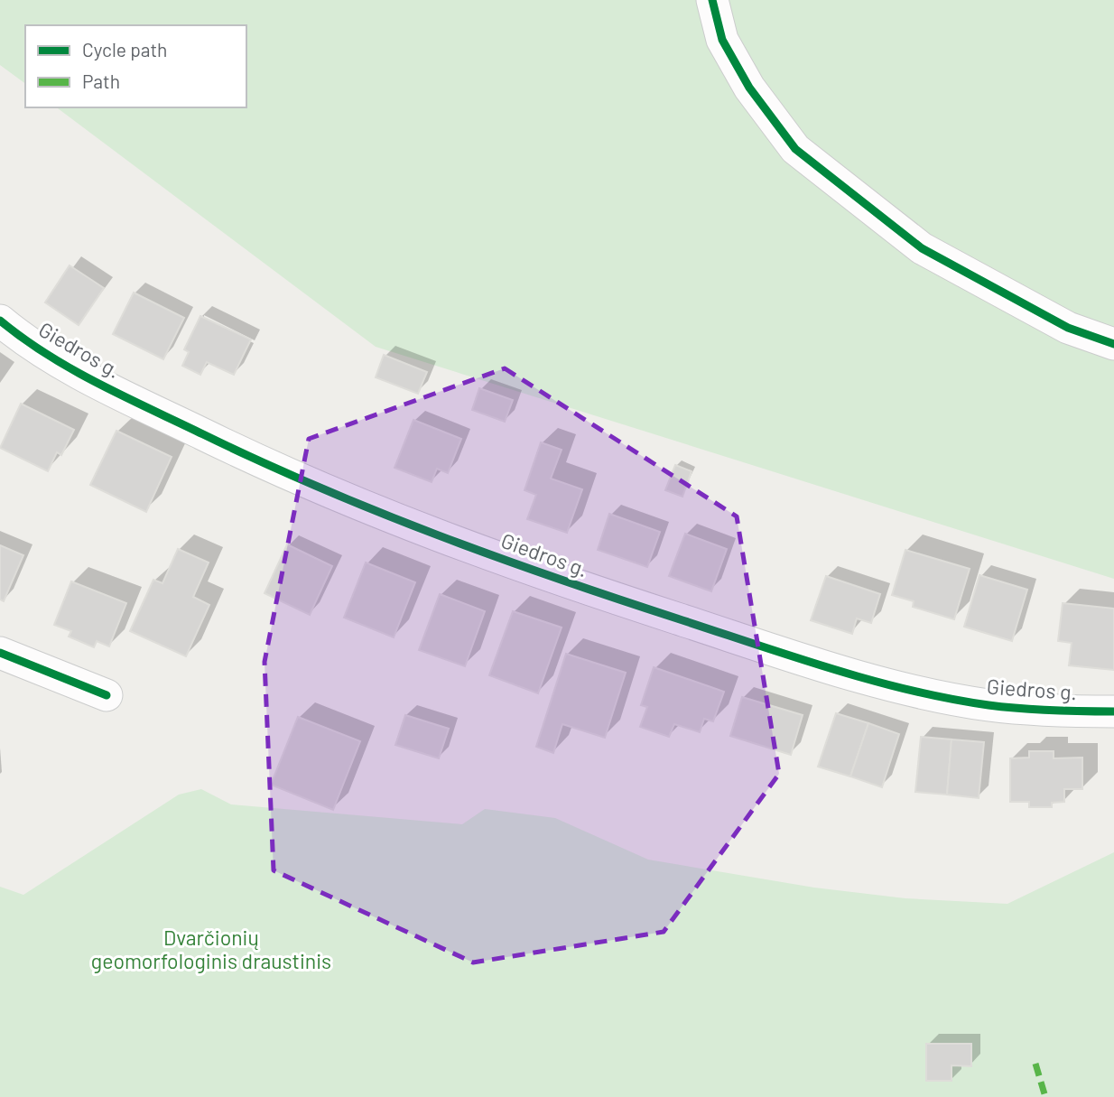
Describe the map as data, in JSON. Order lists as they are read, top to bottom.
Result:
{
  "streets": {
    "street": ["Giedros g."]
  },
  "parks": ["Dvarčionių geomorfologinis draustinis"],
  "legend": ["Cycle path", "Path"]
}
